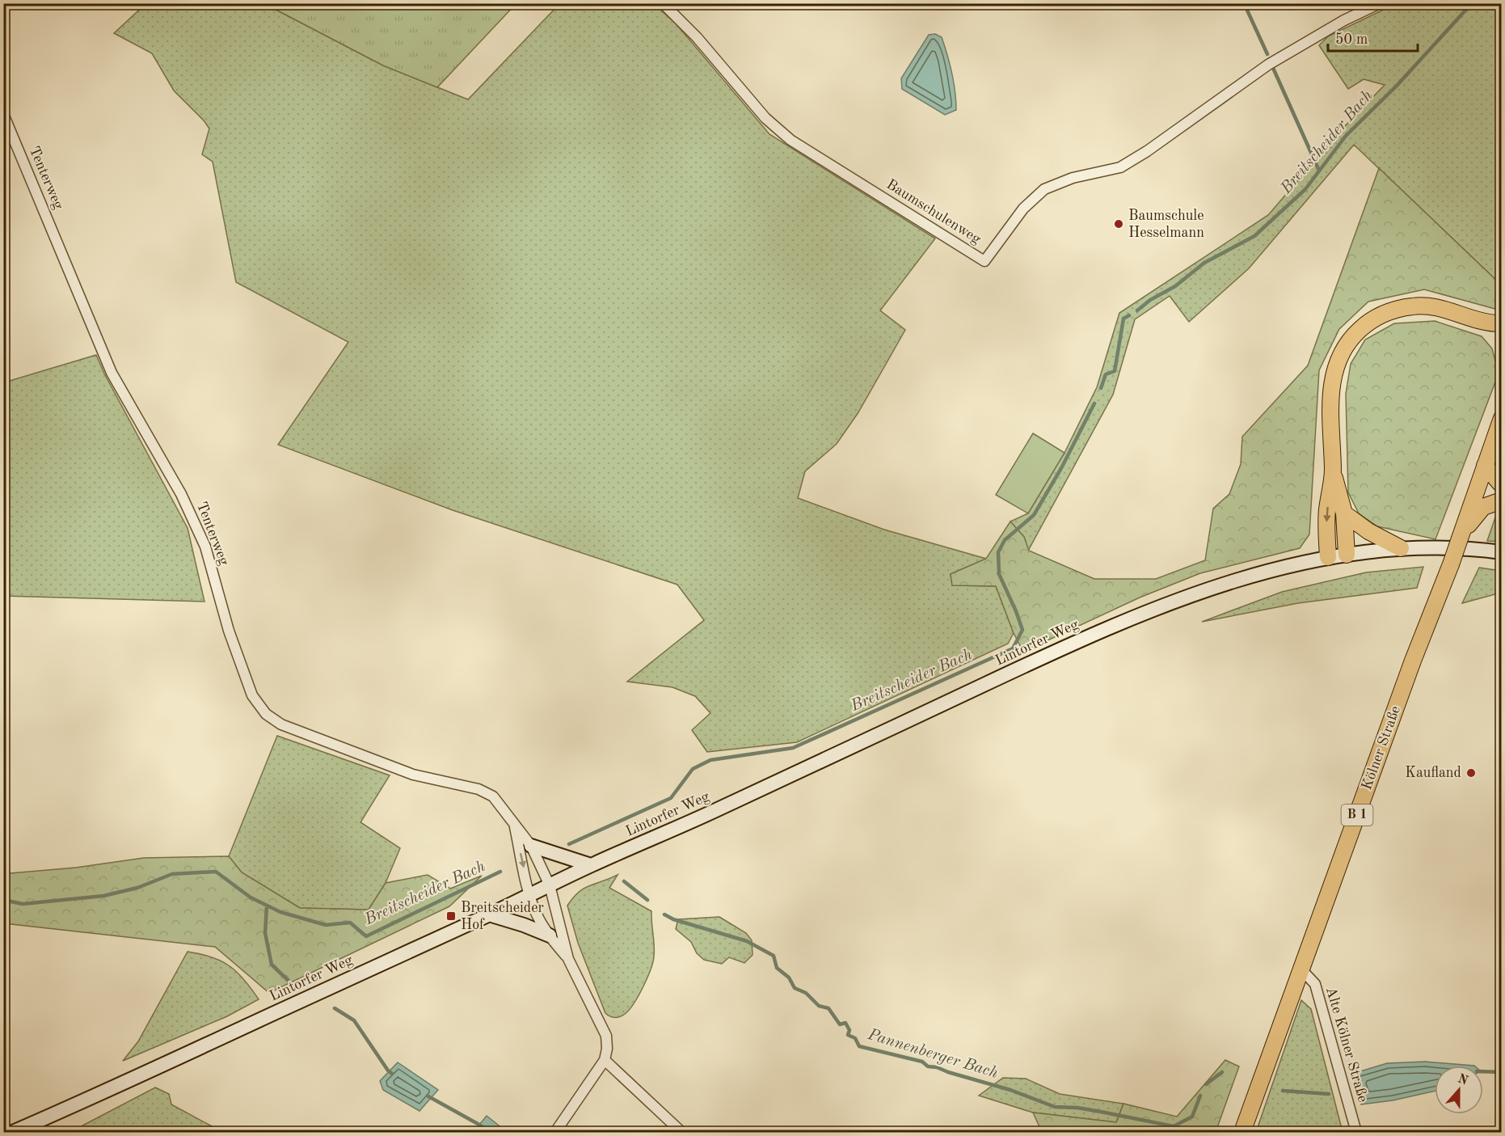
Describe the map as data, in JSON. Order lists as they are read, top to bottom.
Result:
{
  "streets": {
    "main road": ["Lintorfer Weg", "Kölner Straße", "B 1"],
    "street": ["Tenterweg", "Baumschulenweg", "Alte Kölner Straße"]
  },
  "crossings": [
    ["Tenterweg", "Lintorfer Weg"],
    ["Kölner Straße", "Alte Kölner Straße"]
  ],
  "water": ["Breitscheider Bach", "Pannenberger Bach"],
  "places": {
    "other": ["Baumschule Hesselmann", "Kaufland"],
    "transit": ["Breitscheider Hof"]
  },
  "scale_bar": "50 m",
  "north": "top"
}
